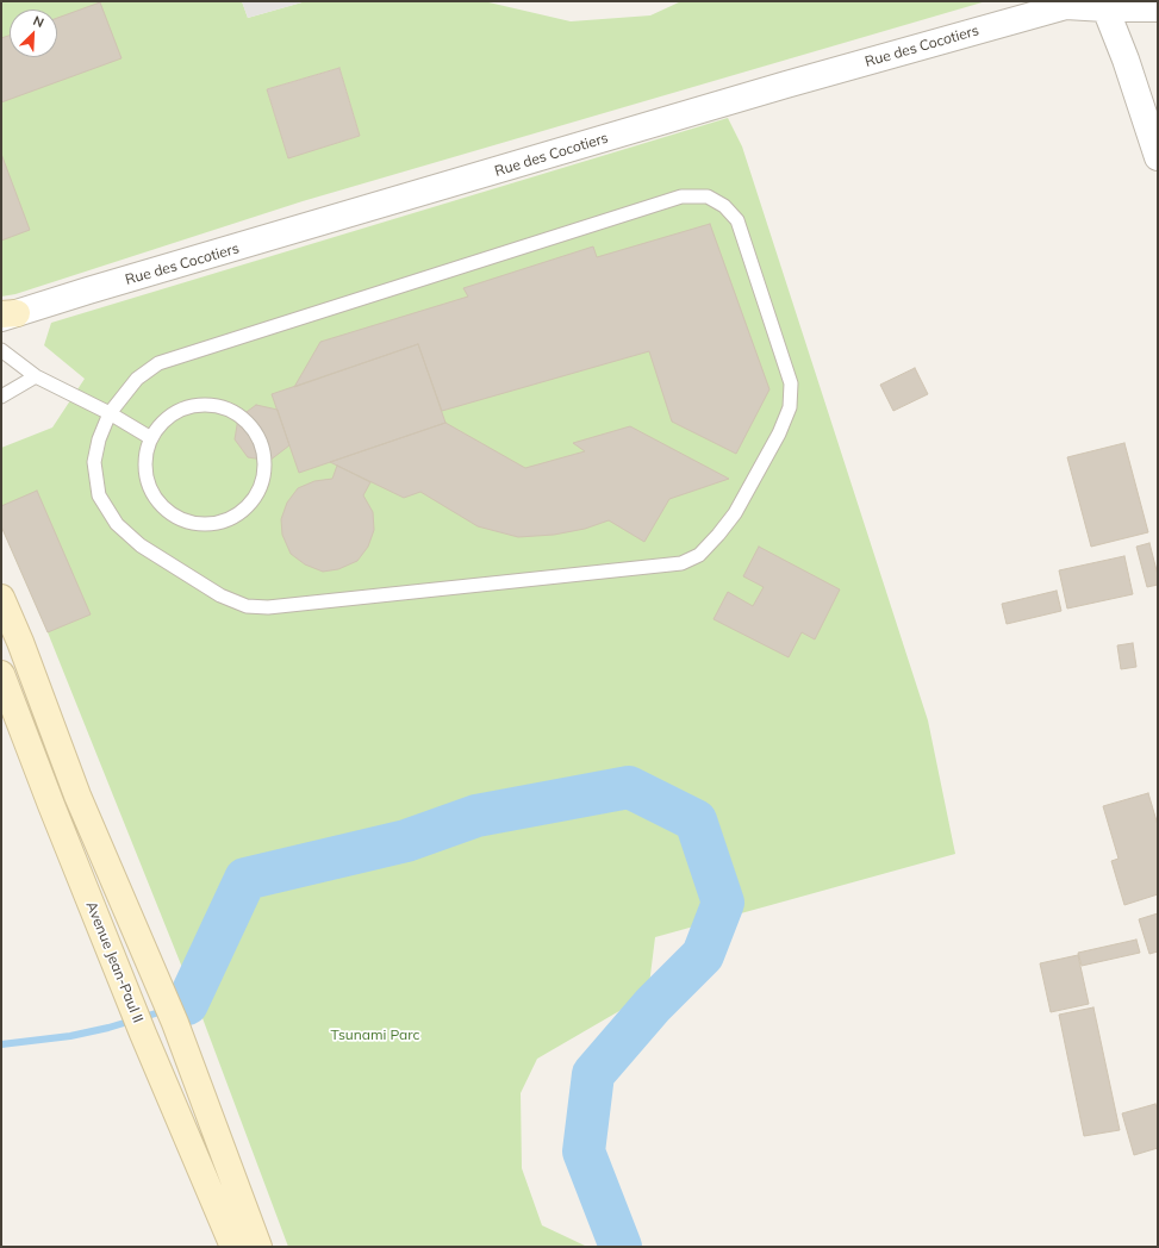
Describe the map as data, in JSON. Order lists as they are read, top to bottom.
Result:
{
  "streets": {
    "main road": ["Avenue Jean-Paul II"],
    "street": ["Rue des Cocotiers"]
  },
  "parks": ["Tsunami Parc"],
  "north": "top right"
}
